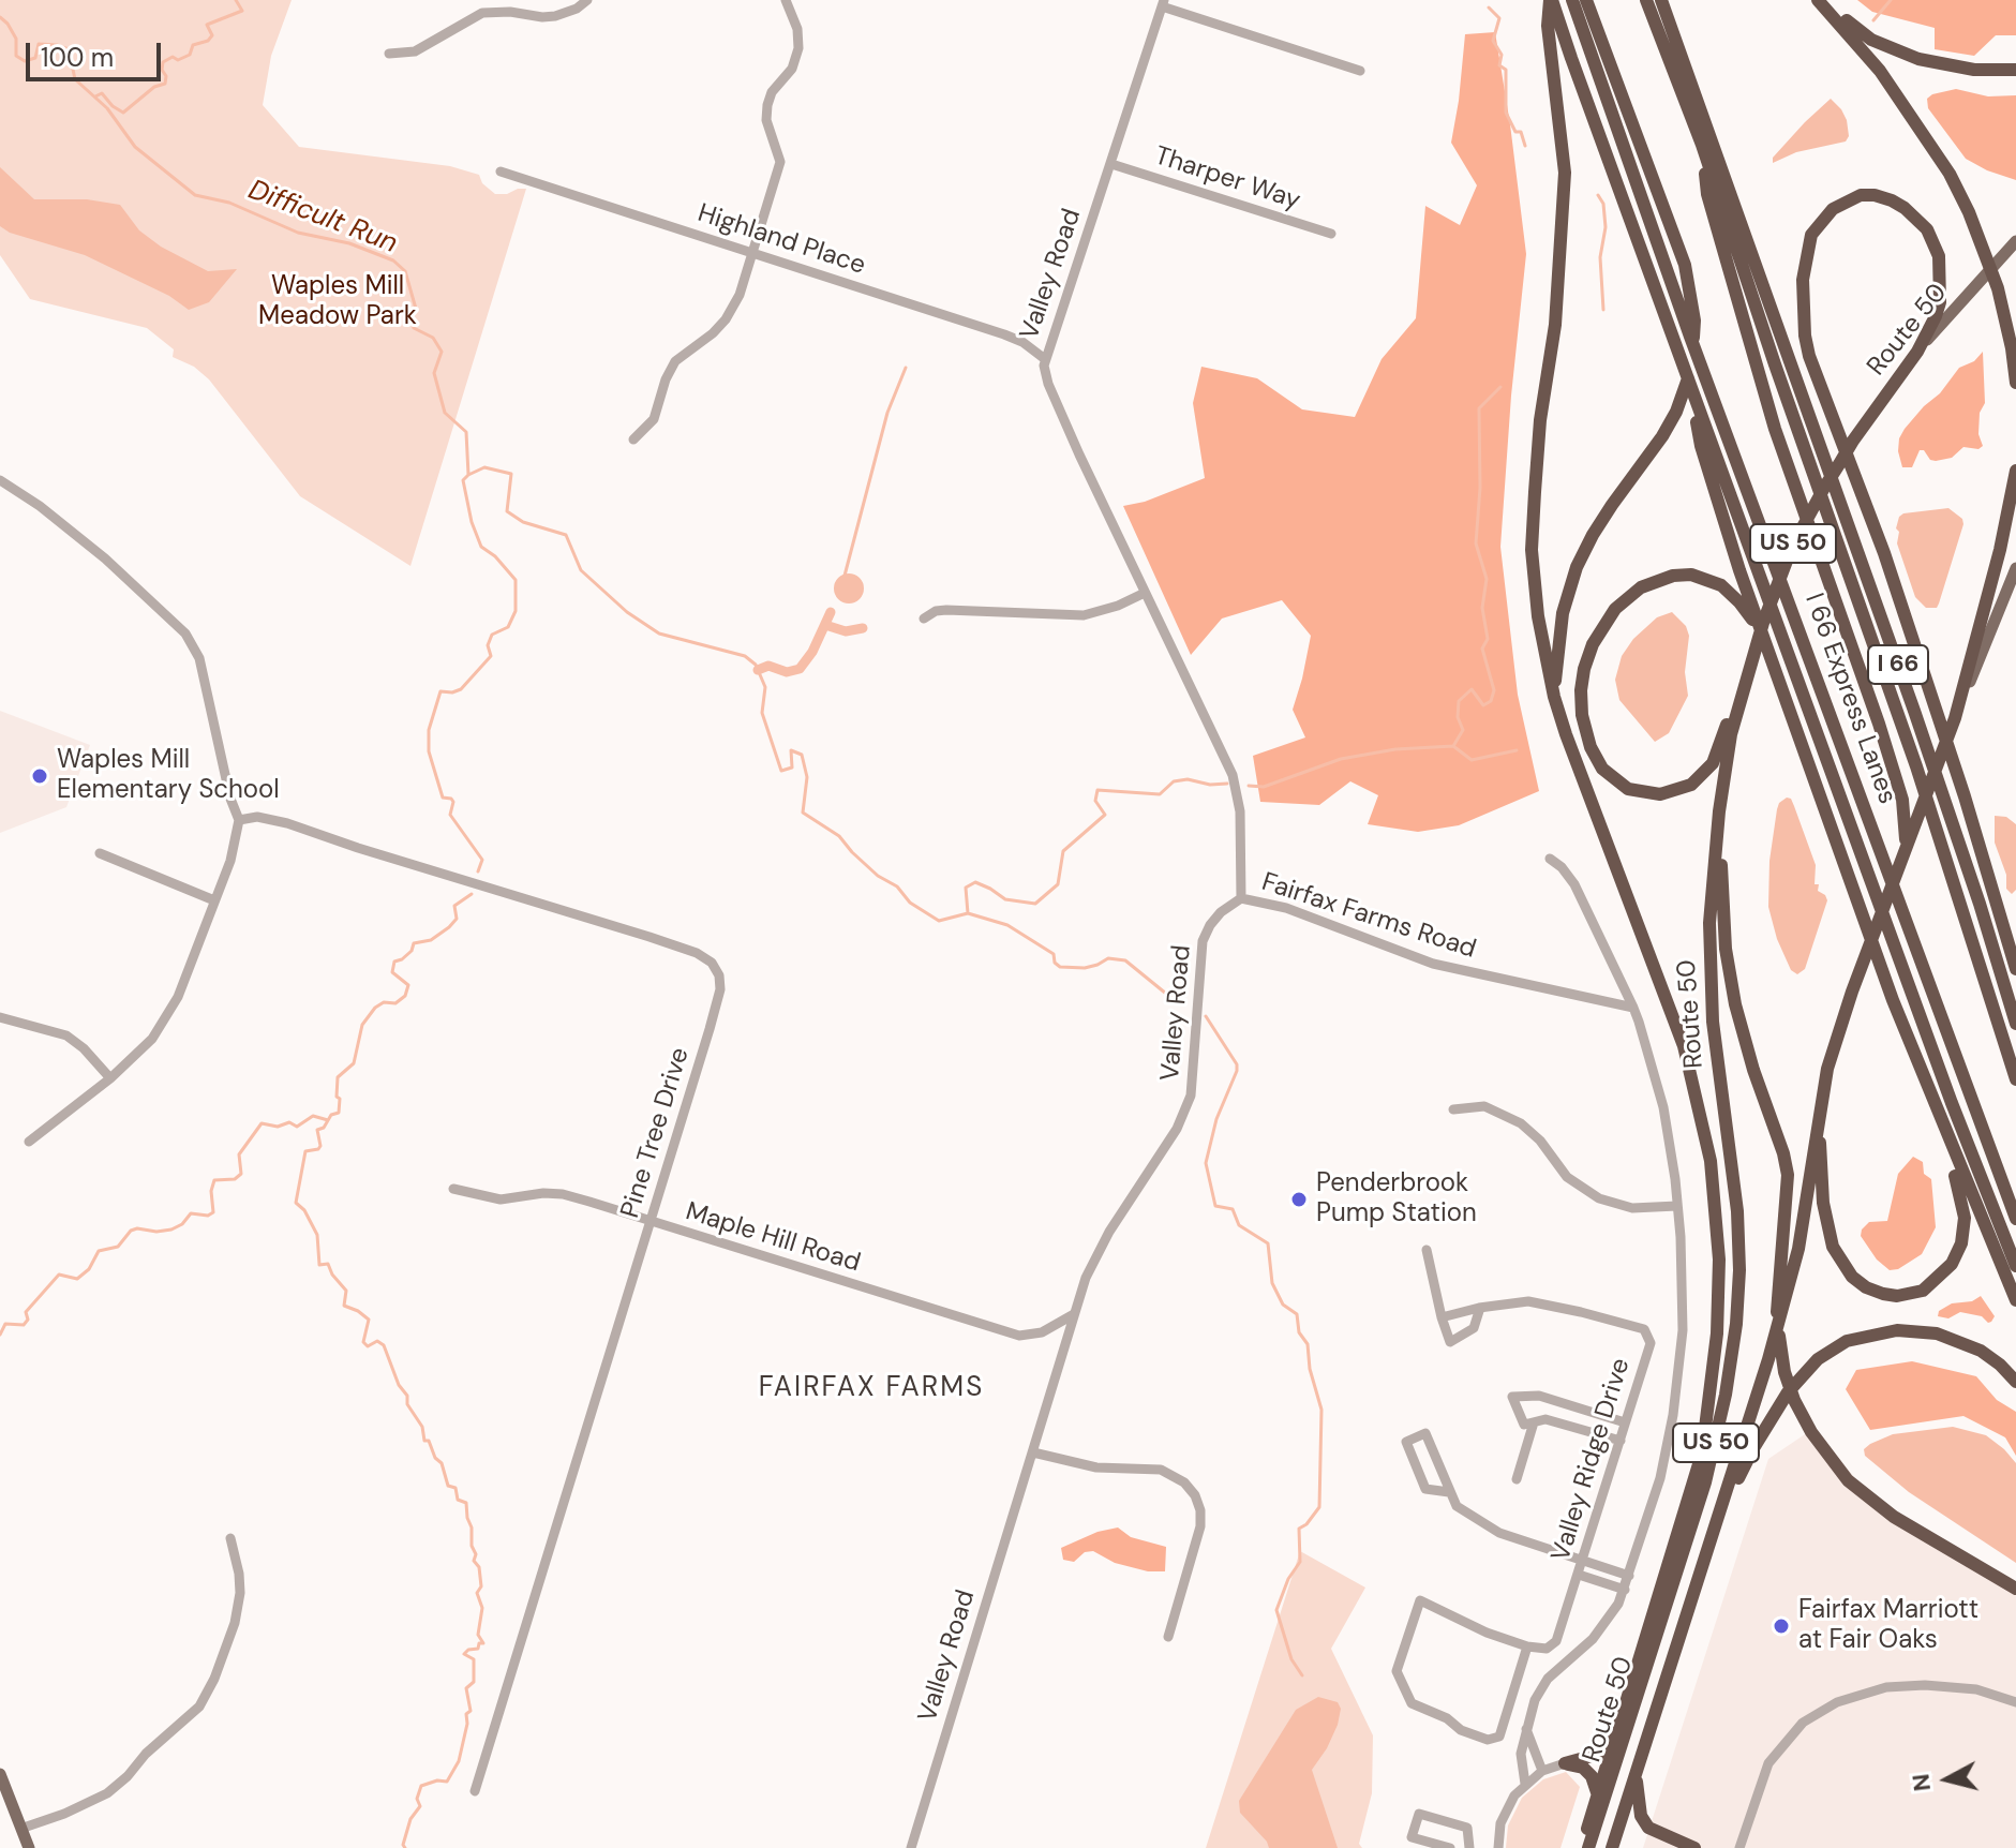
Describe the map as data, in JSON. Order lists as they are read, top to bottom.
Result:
{
  "streets": {
    "highway": [
      "Route 50",
      "US 50",
      "I 66",
      "I 66 Express Lanes"
    ],
    "street": [
      "Tharper Way",
      "Highland Place",
      "Valley Road",
      "Fairfax Farms Road",
      "Pine Tree Drive",
      "Maple Hill Road",
      "Valley Ridge Drive"
    ]
  },
  "crossings": [
    ["Tharper Way", "Valley Road"],
    ["Highland Place", "Valley Road"],
    ["Valley Road", "Fairfax Farms Road"],
    ["Valley Road", "Maple Hill Road"],
    ["Pine Tree Drive", "Maple Hill Road"]
  ],
  "districts": ["FAIRFAX FARMS"],
  "water": ["Difficult Run"],
  "parks": ["Waples Mill Meadow Park"],
  "places": ["Waples Mill Elementary School", "Penderbrook Pump Station", "Fairfax Marriott at Fair Oaks"],
  "scale_bar": "100 m",
  "north": "left"
}
